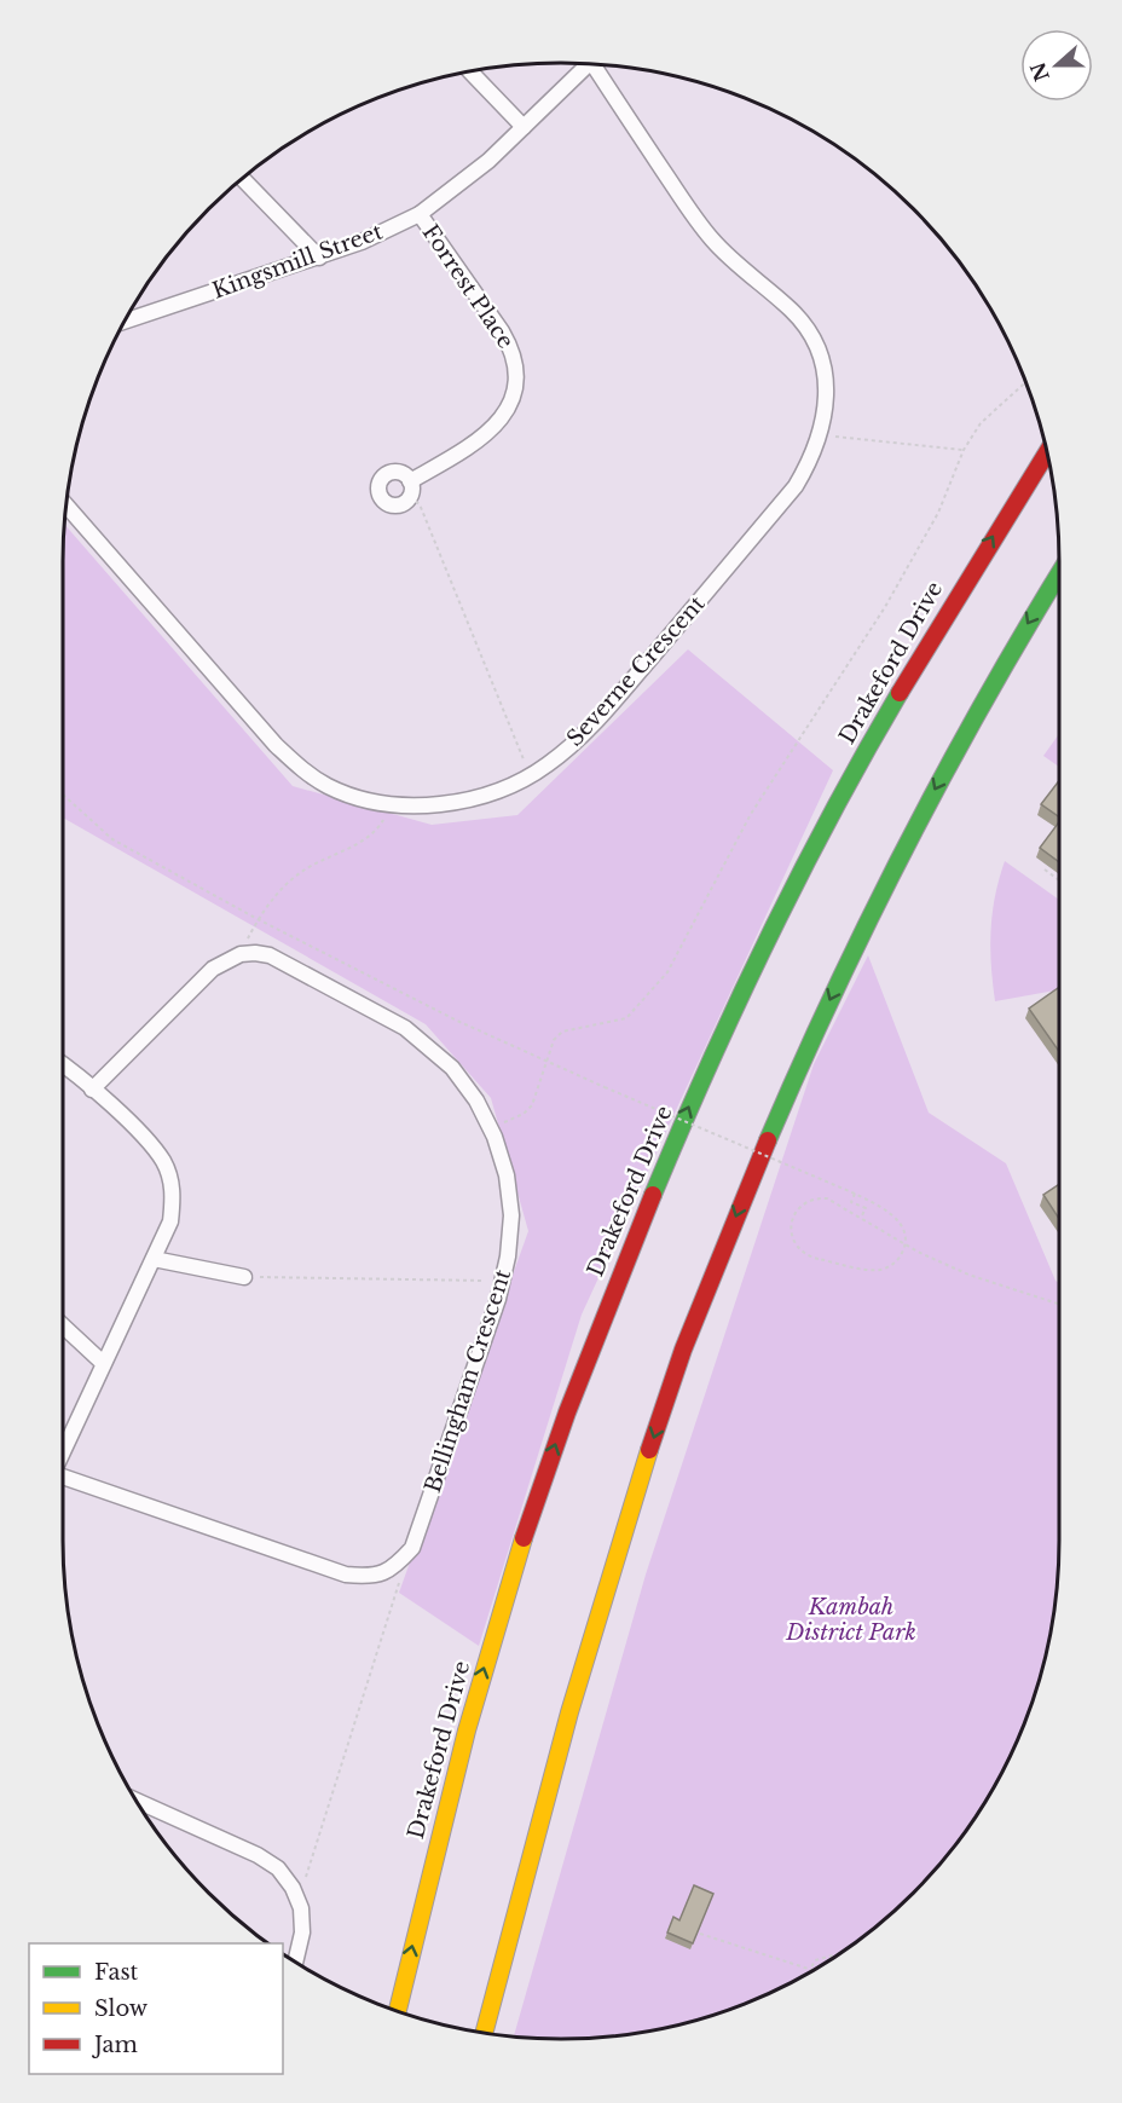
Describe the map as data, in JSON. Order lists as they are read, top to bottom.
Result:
{
  "streets": {
    "highway": ["Drakeford Drive"],
    "street": [
      "Kingsmill Street",
      "Forrest Place",
      "Severne Crescent",
      "Bellingham Crescent"
    ]
  },
  "crossings": [
    ["Kingsmill Street", "Forrest Place"]
  ],
  "parks": ["Kambah District Park"],
  "legend": ["Fast", "Slow", "Jam"],
  "north": "left"
}
